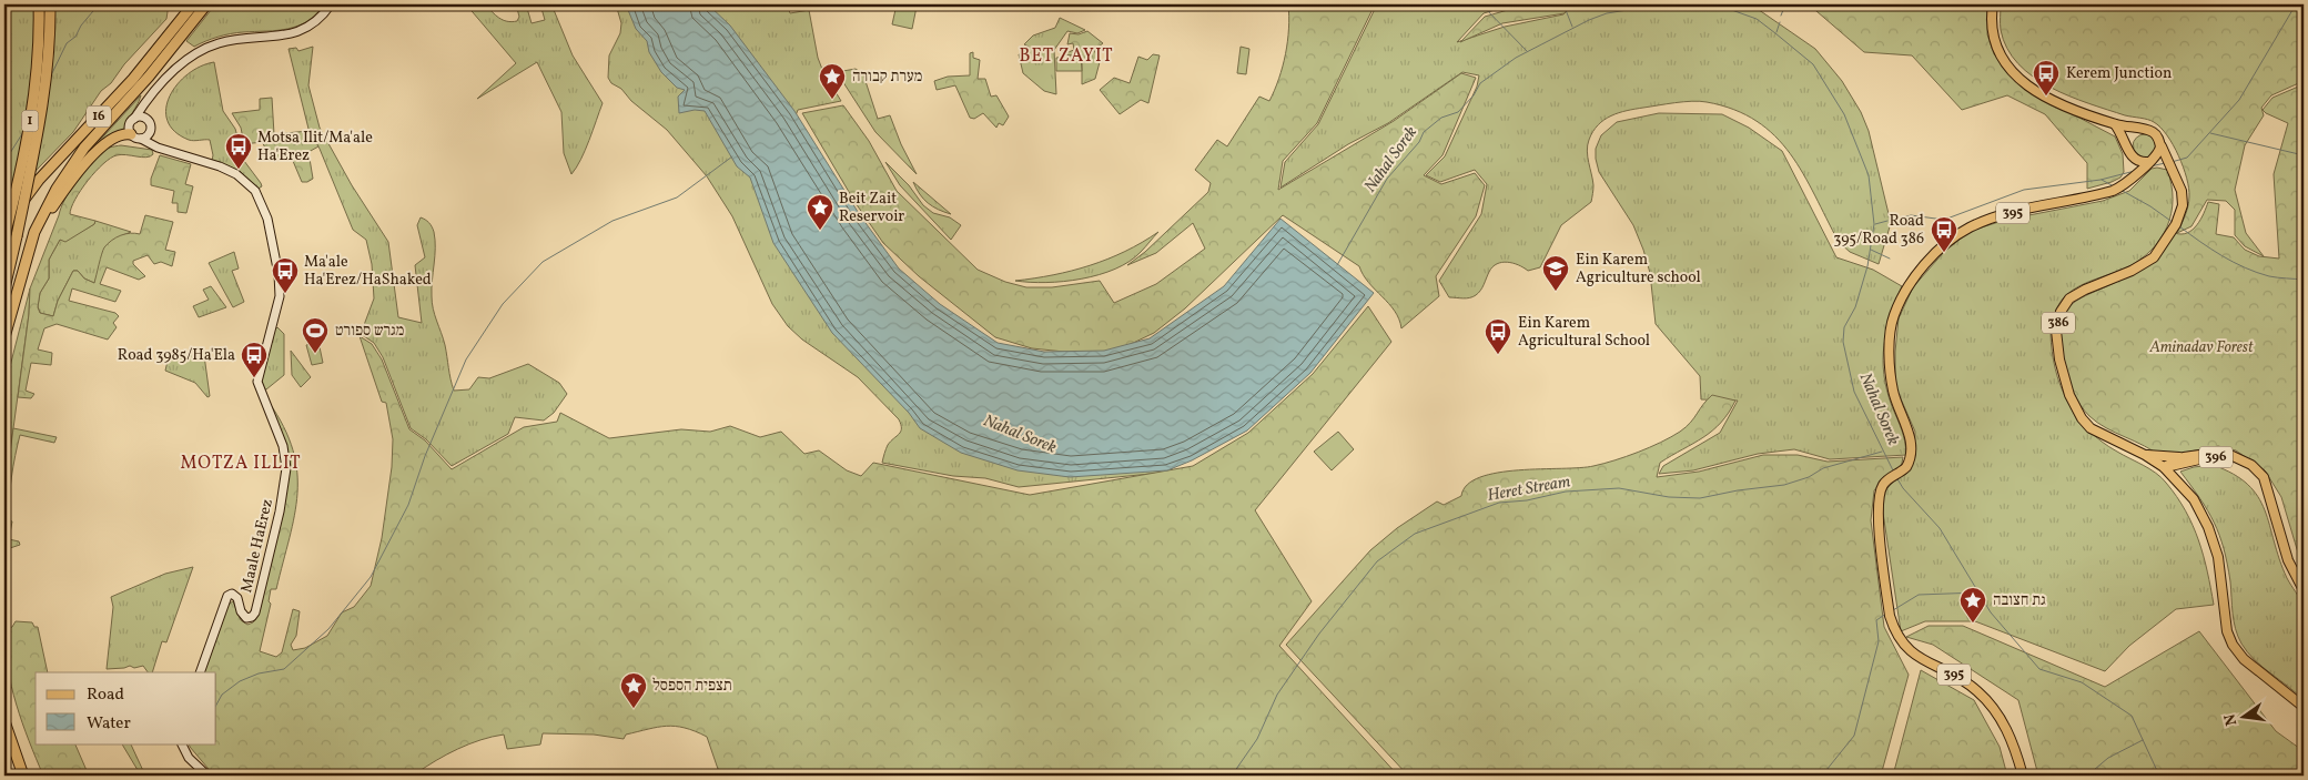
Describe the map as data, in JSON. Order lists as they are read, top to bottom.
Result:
{
  "streets": {
    "highway": ["16", "1"],
    "main road": [
      "395",
      "386",
      "396",
      "Maale HaErez"
    ]
  },
  "crossings": [
    ["395", "386"],
    ["386", "396"]
  ],
  "districts": ["BET ZAYIT", "MOTZA ILLIT"],
  "water": ["Nahal Sorek", "Heret Stream"],
  "parks": ["Aminadav Forest"],
  "places": {
    "bus stop": [
      "Kerem Junction",
      "Motsa Ilit/Ma'ale Ha'Erez",
      "Road 395/Road 386",
      "Ma'ale Ha'Erez/HaShaked",
      "Ein Karem Agricultural School",
      "Road 3985/Ha'Ela"
    ],
    "place": [
      "מערת קבורה",
      "Beit Zait Reservoir",
      "גת חצובה",
      "תצפית הספסל"
    ],
    "school or university": ["Ein Karem Agriculture school"],
    "sports": ["מגרש ספורט"]
  },
  "legend": ["Road", "Water"],
  "north": "left"
}
